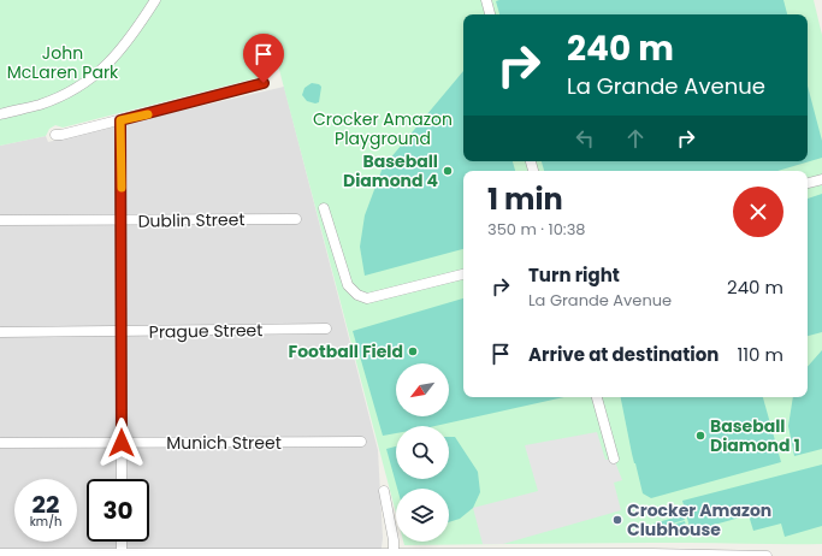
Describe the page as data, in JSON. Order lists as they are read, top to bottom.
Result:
{
  "streets": {
    "street": ["Dublin Street", "Prague Street", "Munich Street"]
  },
  "parks": ["John McLaren Park", "Crocker Amazon Playground"],
  "places": [
    "Baseball Diamond 4",
    "Football Field",
    "Baseball Diamond 1",
    "Crocker Amazon Clubhouse"
  ],
  "north": "bottom left",
  "page": {
    "turn": ["240 m", "La Grande Avenue"],
    "heading": ["1 min", "350 m · 10:38"],
    "list": [
      {
        "name": "Turn right",
        "note": "La Grande Avenue",
        "value": "240 m"
      },
      {
        "name": "Arrive at destination",
        "value": "110 m"
      }
    ],
    "speed": "22 km/h",
    "limit": "30"
  }
}
